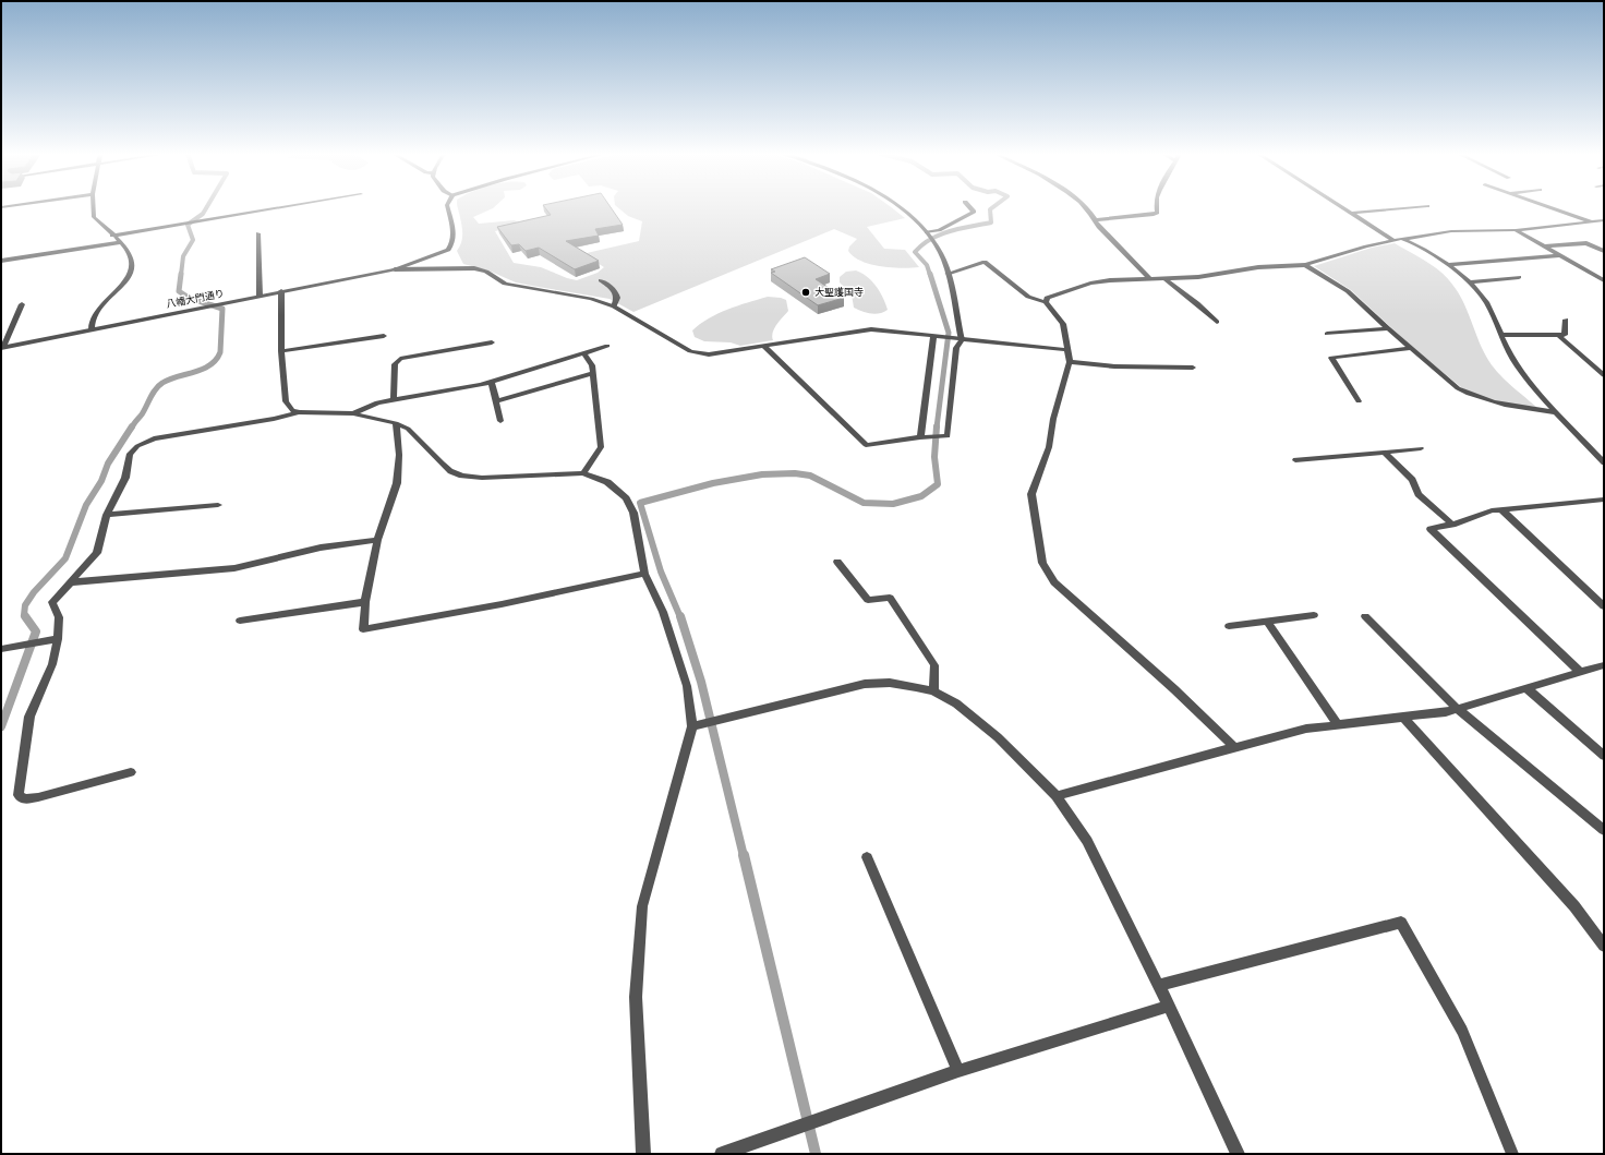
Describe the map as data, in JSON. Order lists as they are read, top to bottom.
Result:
{
  "streets": {
    "street": ["八幡大門通り"]
  },
  "places": ["大聖護国寺"]
}
